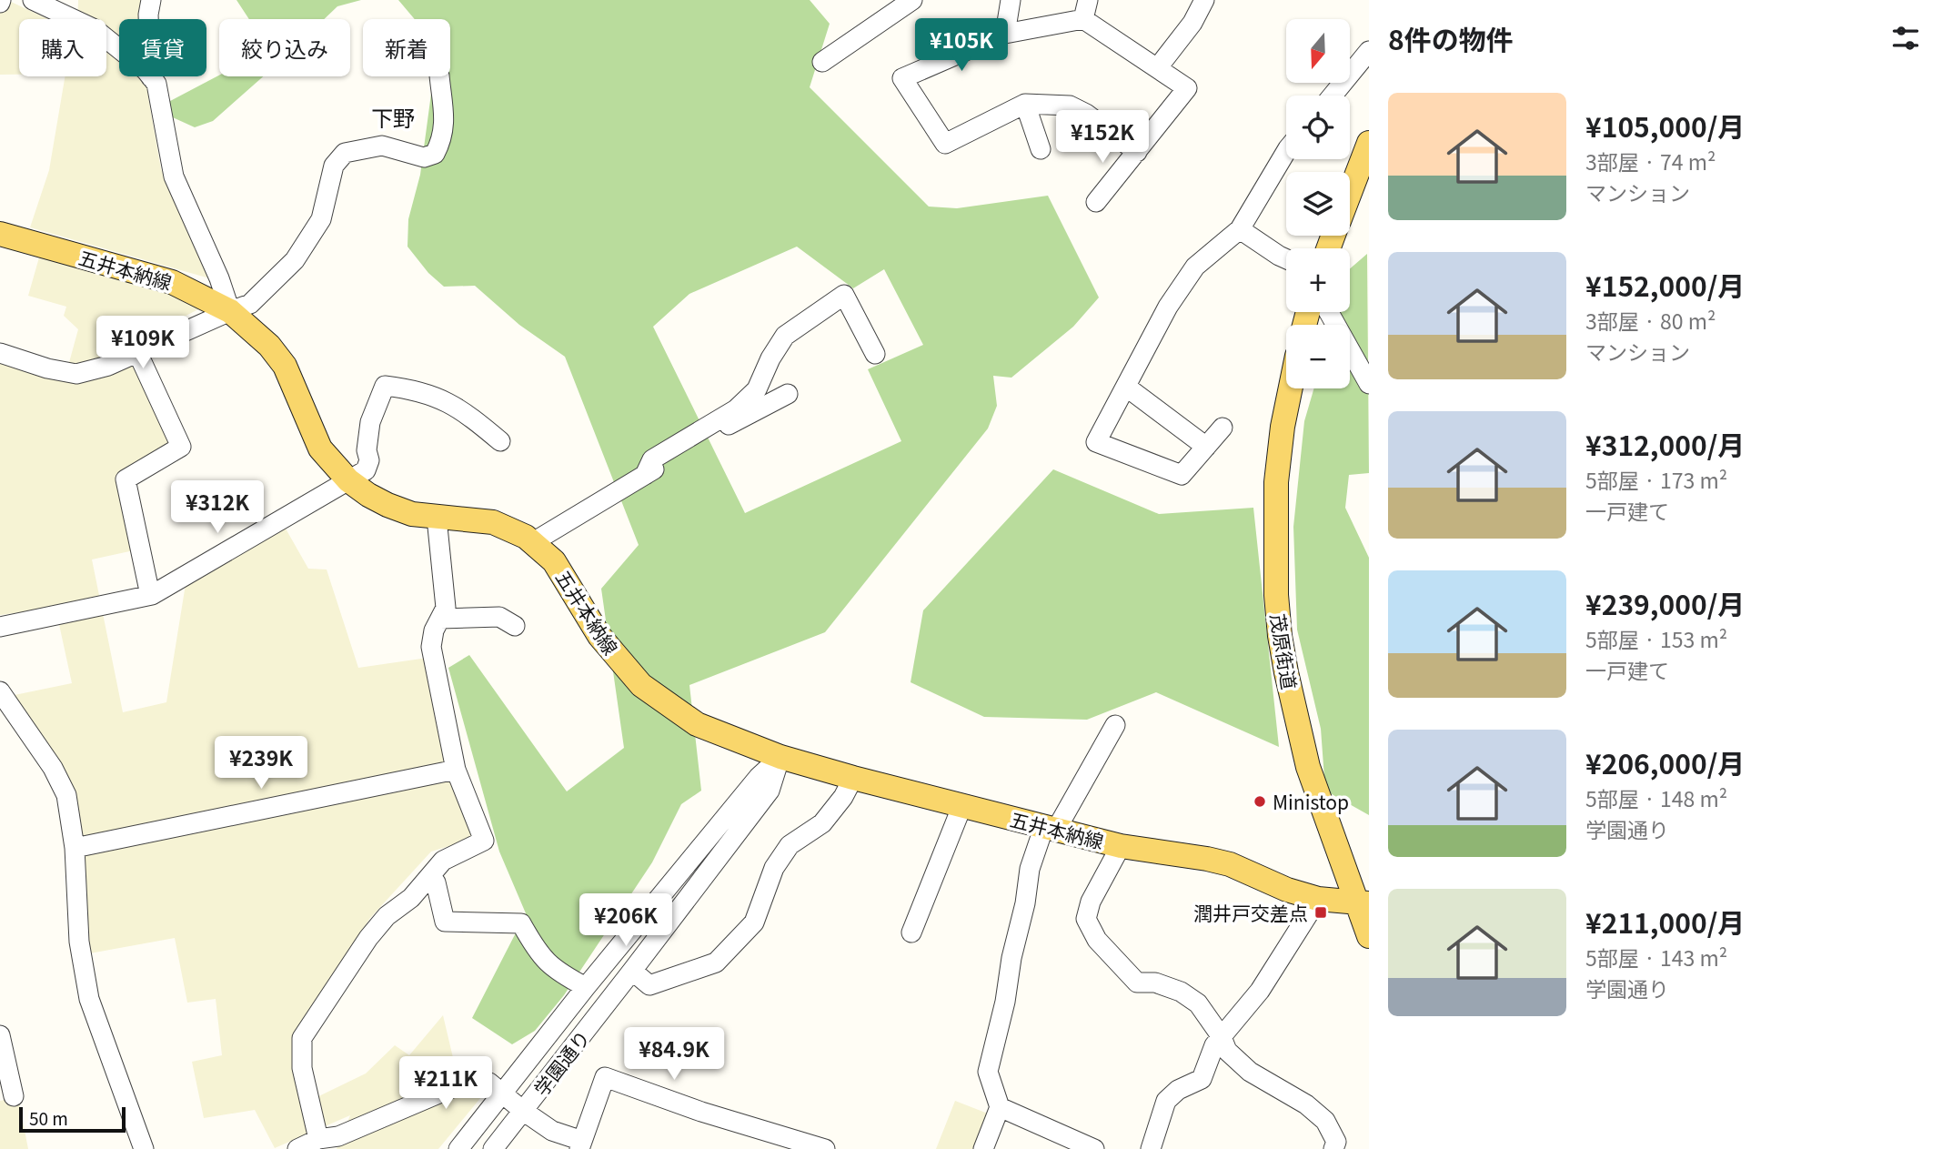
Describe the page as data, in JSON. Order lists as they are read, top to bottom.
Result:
{
  "streets": {
    "main road": ["五井本納線", "茂原街道"],
    "street": ["学園通り"]
  },
  "crossings": [
    ["五井本納線", "茂原街道"],
    ["五井本納線", "学園通り"]
  ],
  "districts": ["下野"],
  "places": {
    "other": ["Ministop"],
    "transit": ["潤井戸交差点"]
  },
  "scale_bar": "50 m",
  "north": "bottom",
  "page": {
    "heading": "8件の物件",
    "price": [
      "¥105K",
      "¥152K",
      "¥109K",
      "¥312K",
      "¥239K",
      "¥206K",
      "¥84.9K",
      "¥211K"
    ],
    "map_buttons": ["+", "−"],
    "chip": [
      "購入",
      "賃貸",
      "絞り込み",
      "新着"
    ],
    "list": [
      {
        "name": "¥105,000/月",
        "note": "3部屋 · 74 m² · マンション"
      },
      {
        "name": "¥152,000/月",
        "note": "3部屋 · 80 m² · マンション"
      },
      {
        "name": "¥312,000/月",
        "note": "5部屋 · 173 m² · 一戸建て"
      },
      {
        "name": "¥239,000/月",
        "note": "5部屋 · 153 m² · 一戸建て"
      },
      {
        "name": "¥206,000/月",
        "note": "5部屋 · 148 m² · 学園通り"
      },
      {
        "name": "¥211,000/月",
        "note": "5部屋 · 143 m² · 学園通り"
      }
    ],
    "scale": "50 m"
  }
}
